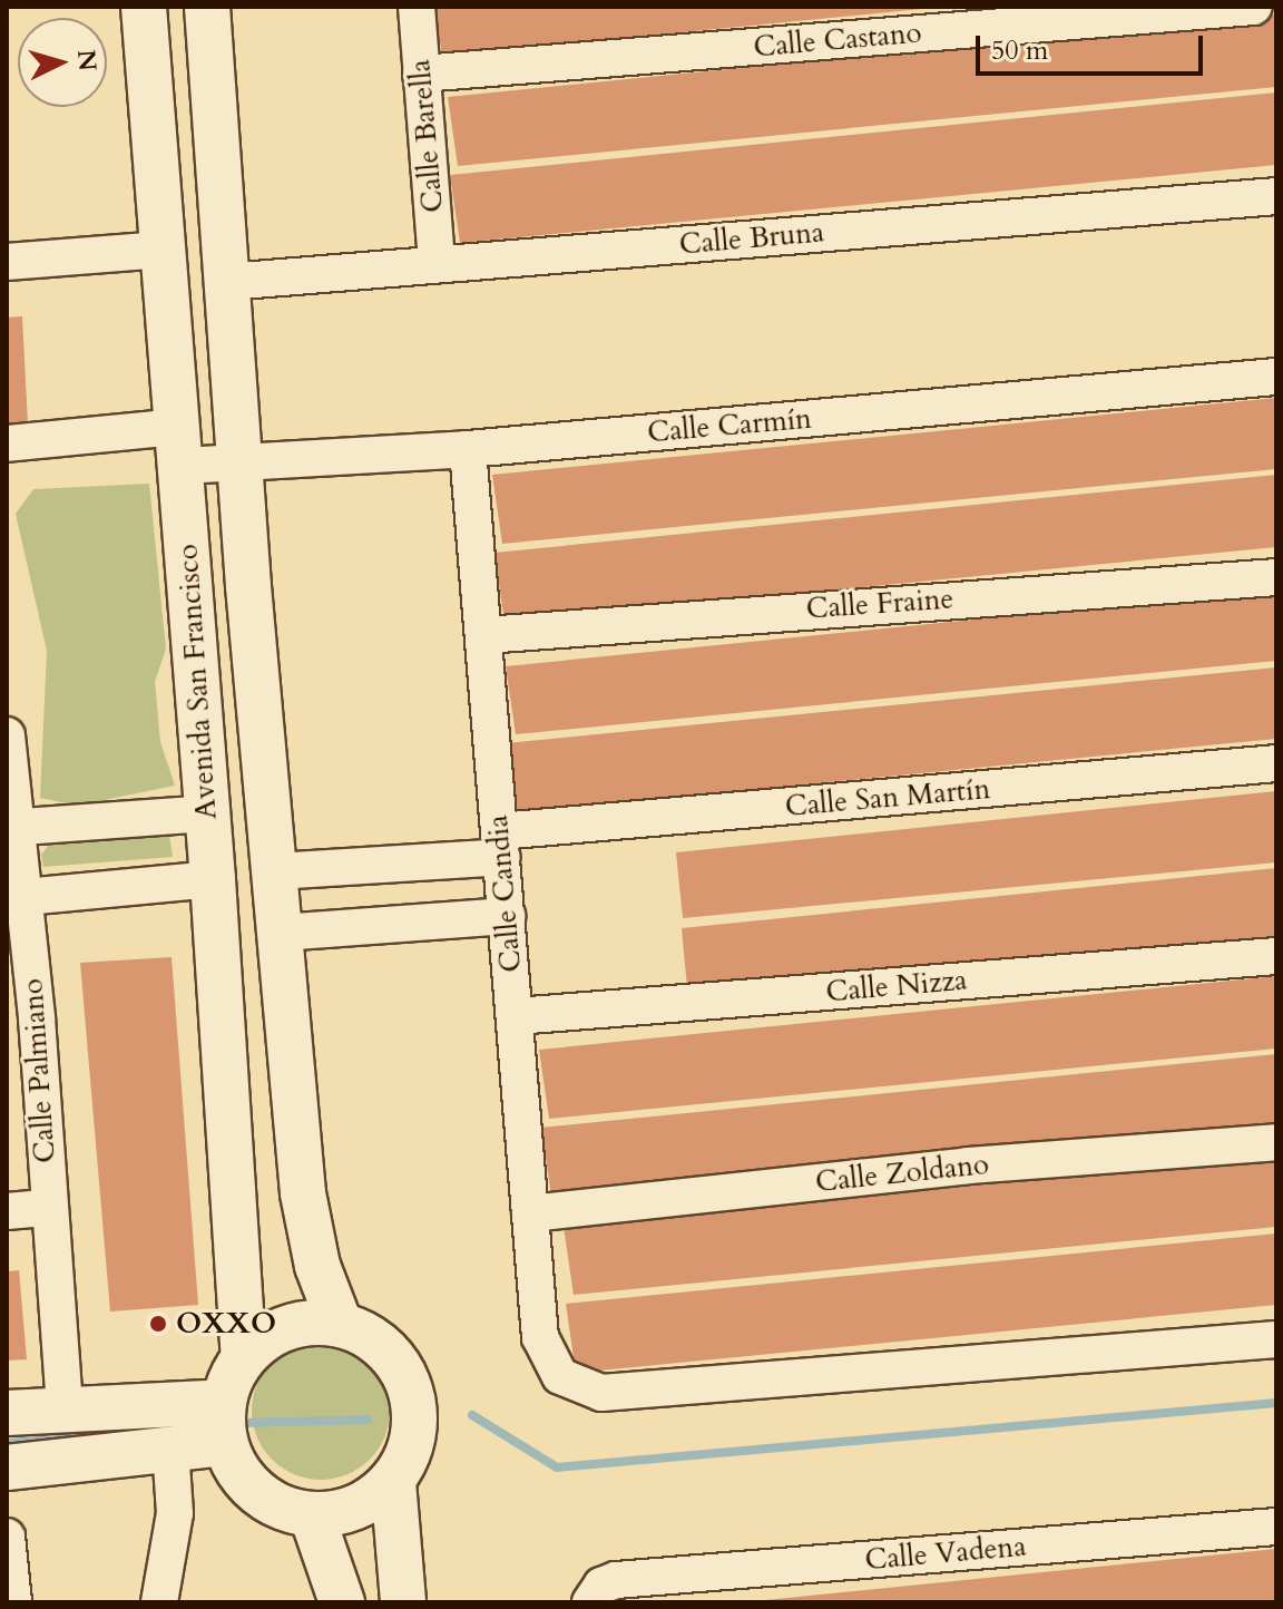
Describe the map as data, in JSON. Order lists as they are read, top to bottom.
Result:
{
  "streets": {
    "street": [
      "Calle Castano",
      "Calle Barella",
      "Calle Bruna",
      "Calle Carmín",
      "Calle Fraine",
      "Avenida San Francisco",
      "Calle San Martín",
      "Calle Candia",
      "Calle Nizza",
      "Calle Palmiano",
      "Calle Zoldano",
      "Calle Vadena"
    ]
  },
  "crossings": [
    ["Calle Castano", "Calle Barella"],
    ["Calle Barella", "Calle Bruna"],
    ["Calle Bruna", "Avenida San Francisco"],
    ["Calle Carmín", "Avenida San Francisco"],
    ["Calle Carmín", "Calle Candia"],
    ["Calle Fraine", "Calle Candia"],
    ["Avenida San Francisco", "Calle San Martín"],
    ["Calle San Martín", "Calle Candia"],
    ["Calle Candia", "Calle Nizza"],
    ["Calle Candia", "Calle Zoldano"]
  ],
  "places": ["OXXO"],
  "scale_bar": "50 m",
  "north": "right"
}
